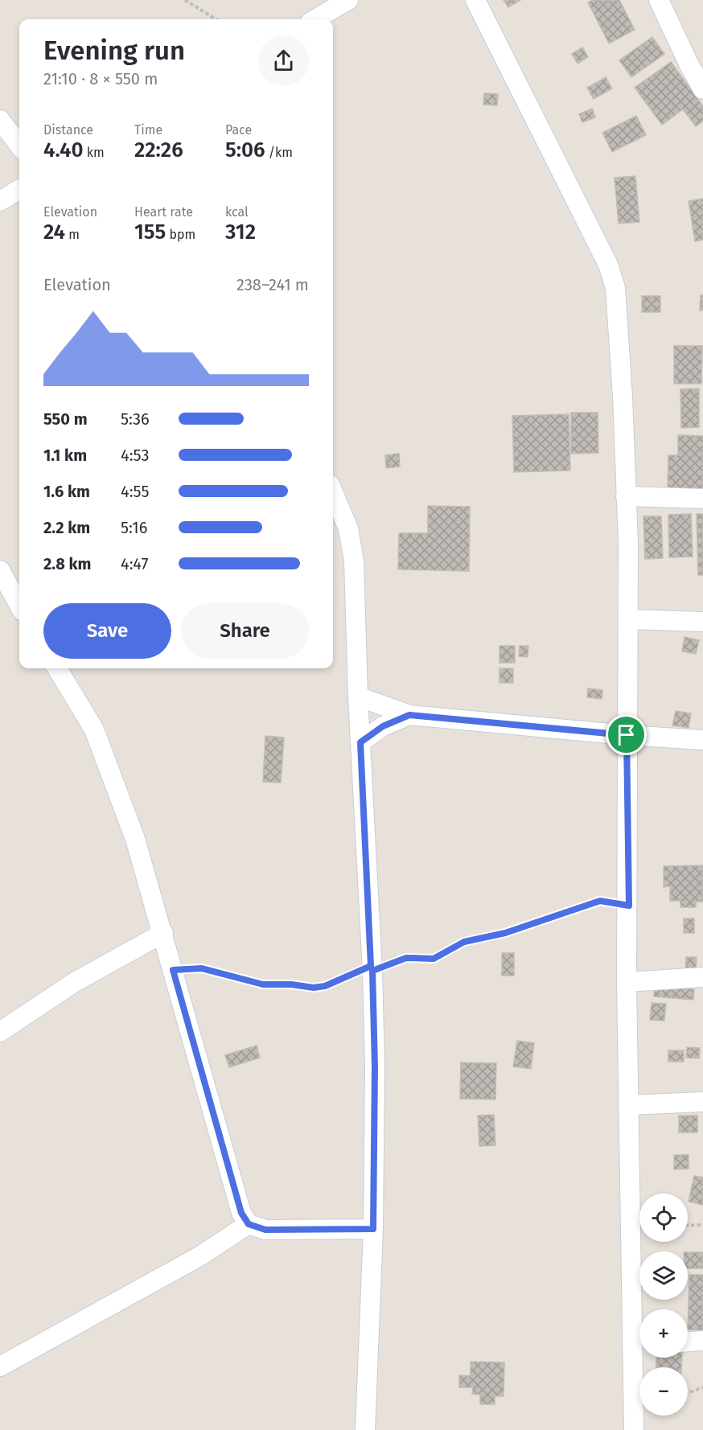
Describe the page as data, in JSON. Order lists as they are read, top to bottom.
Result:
{
  "page": {
    "heading": ["Evening run", "21:10 · 8 × 550 m"],
    "stats": [
      ["Distance", "4.40 km"],
      ["Time", "22:26"],
      ["Pace", "5:06 /km"],
      ["Elevation", "24 m"],
      ["Heart rate", "155 bpm"],
      ["kcal", "312"]
    ],
    "chart": ["Elevation", "238–241 m"],
    "list": [
      {
        "name": "550 m",
        "note": "5:36"
      },
      {
        "name": "1.1 km",
        "note": "4:53"
      },
      {
        "name": "1.6 km",
        "note": "4:55"
      },
      {
        "name": "2.2 km",
        "note": "5:16"
      },
      {
        "name": "2.8 km",
        "note": "4:47"
      }
    ],
    "buttons": ["Save", "Share"],
    "map_buttons": ["+", "−"]
  }
}
